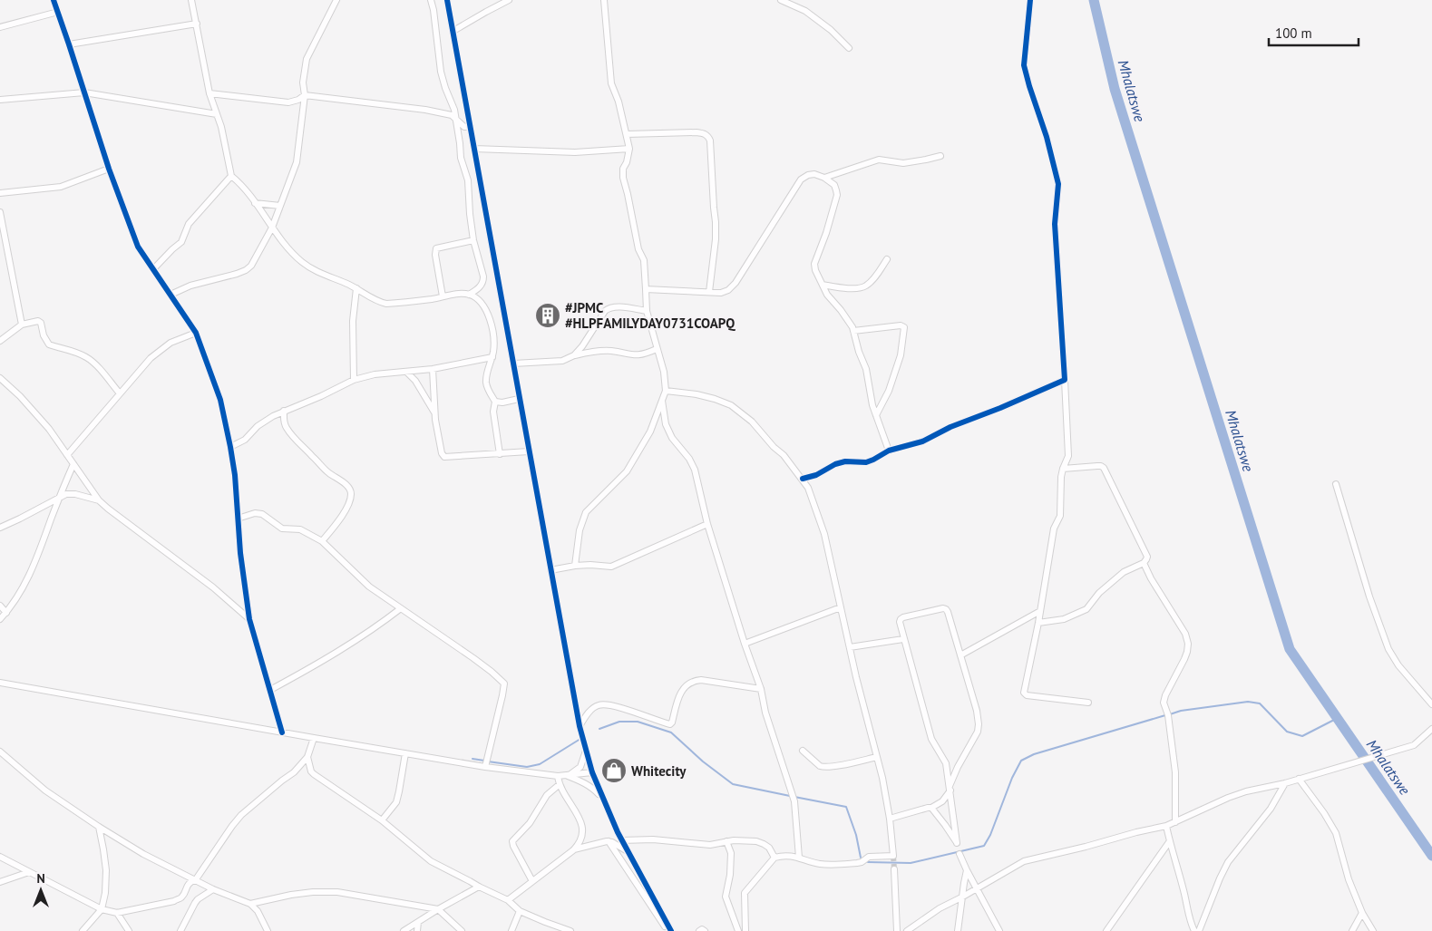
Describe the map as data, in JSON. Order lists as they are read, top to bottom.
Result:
{
  "water": ["Mhalatswe"],
  "places": {
    "building": ["#JPMC #HLPFAMILYDAY0731COAPQ"],
    "shop": ["Whitecity"]
  },
  "scale_bar": "100 m",
  "north": "top"
}
